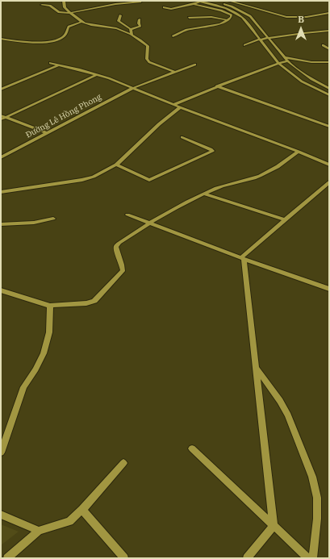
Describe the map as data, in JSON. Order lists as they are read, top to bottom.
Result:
{
  "streets": {
    "street": ["Đường Lê Hồng Phong"]
  },
  "north": "top"
}
